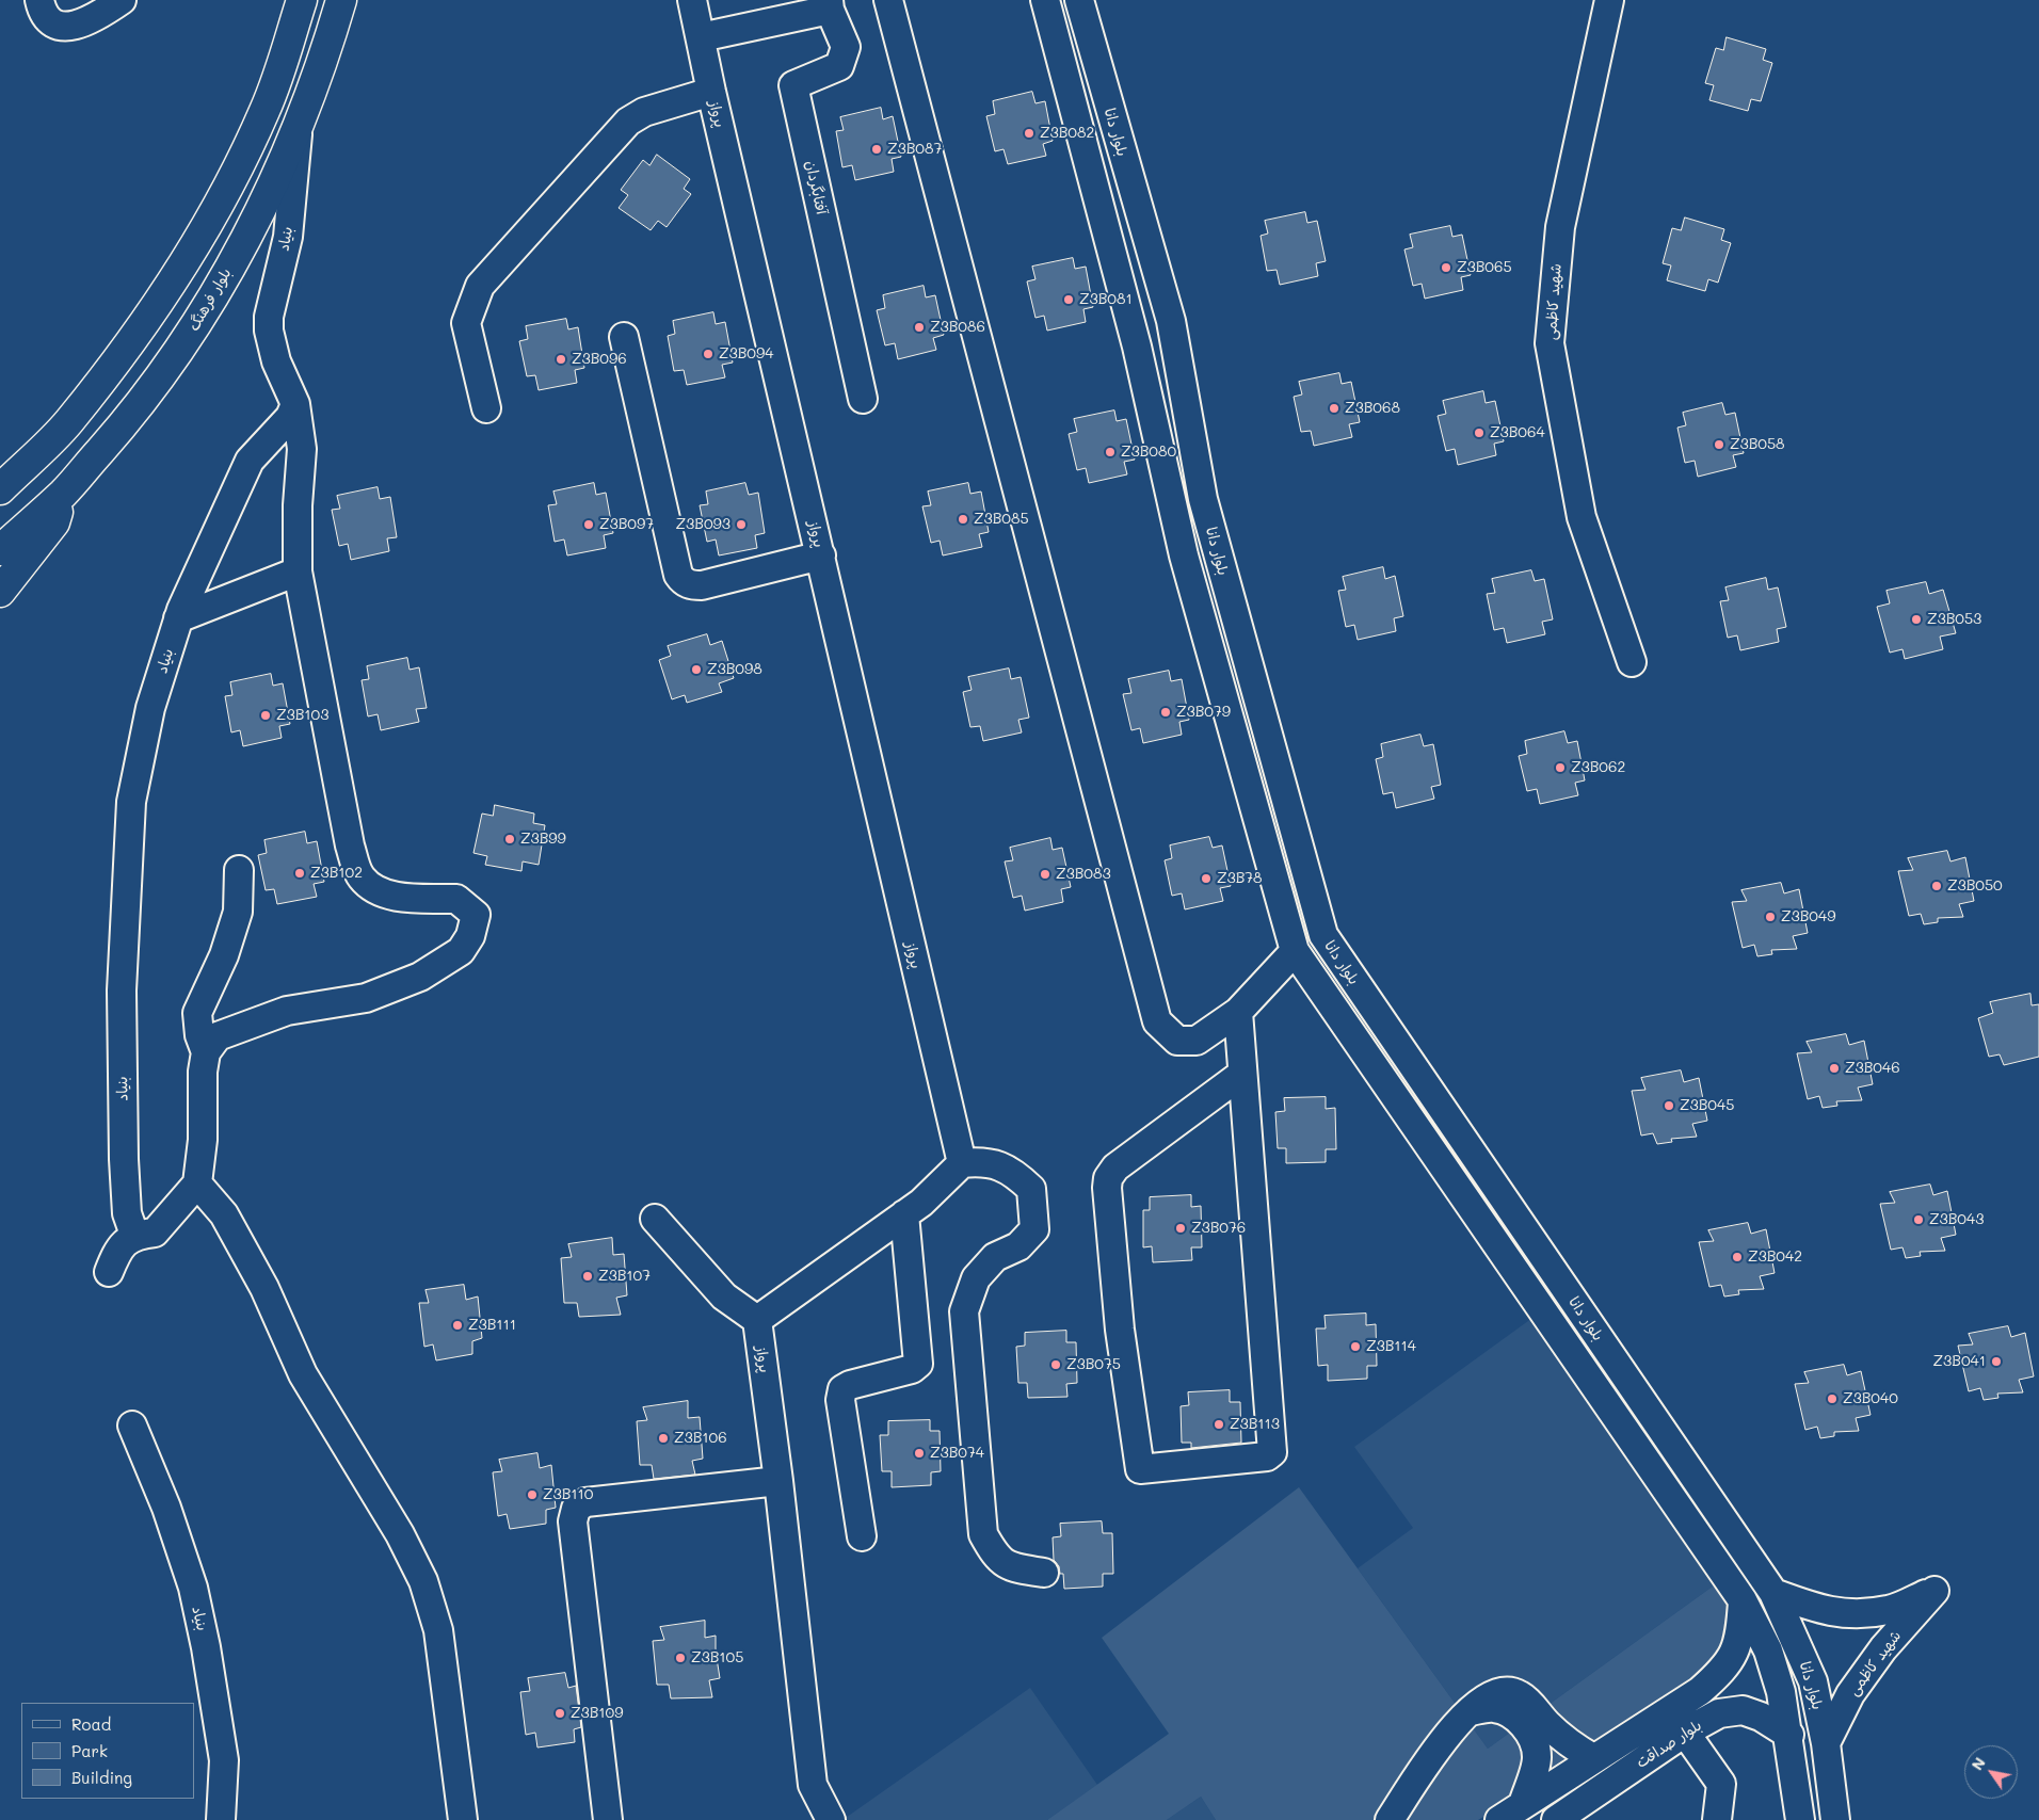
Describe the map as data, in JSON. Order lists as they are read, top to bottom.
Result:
{
  "streets": {
    "main road": ["بلوار فرهنگ"],
    "street": [
      "پرواز",
      "بلوار دانا",
      "آفتابگردان",
      "بنیاد",
      "شهید کاظمی",
      "بلوار صداقت"
    ]
  },
  "crossings": [
    ["پرواز", "آفتابگردان"],
    ["بلوار دانا", "شهید کاظمی"],
    ["بلوار دانا", "بلوار صداقت"],
    ["بنیاد", "بلوار فرهنگ"]
  ],
  "places": [
    "Z3B082",
    "Z3B087",
    "Z3B065",
    "Z3B081",
    "Z3B086",
    "Z3B094",
    "Z3B096",
    "Z3B068",
    "Z3B064",
    "Z3B058",
    "Z3B080",
    "Z3B085",
    "Z3B097",
    "Z3B093",
    "Z3B053",
    "Z3B098",
    "Z3B079",
    "Z3B103",
    "Z3B062",
    "Z3B99",
    "Z3B102",
    "Z3B083",
    "Z3B78",
    "Z3B050",
    "Z3B049",
    "Z3B046",
    "Z3B045",
    "Z3B043",
    "Z3B076",
    "Z3B042",
    "Z3B107",
    "Z3B111",
    "Z3B114",
    "Z3B041",
    "Z3B075",
    "Z3B040",
    "Z3B113",
    "Z3B106",
    "Z3B074",
    "Z3B110",
    "Z3B105",
    "Z3B109"
  ],
  "legend": ["Road", "Park", "Building"],
  "north": "top left"
}
